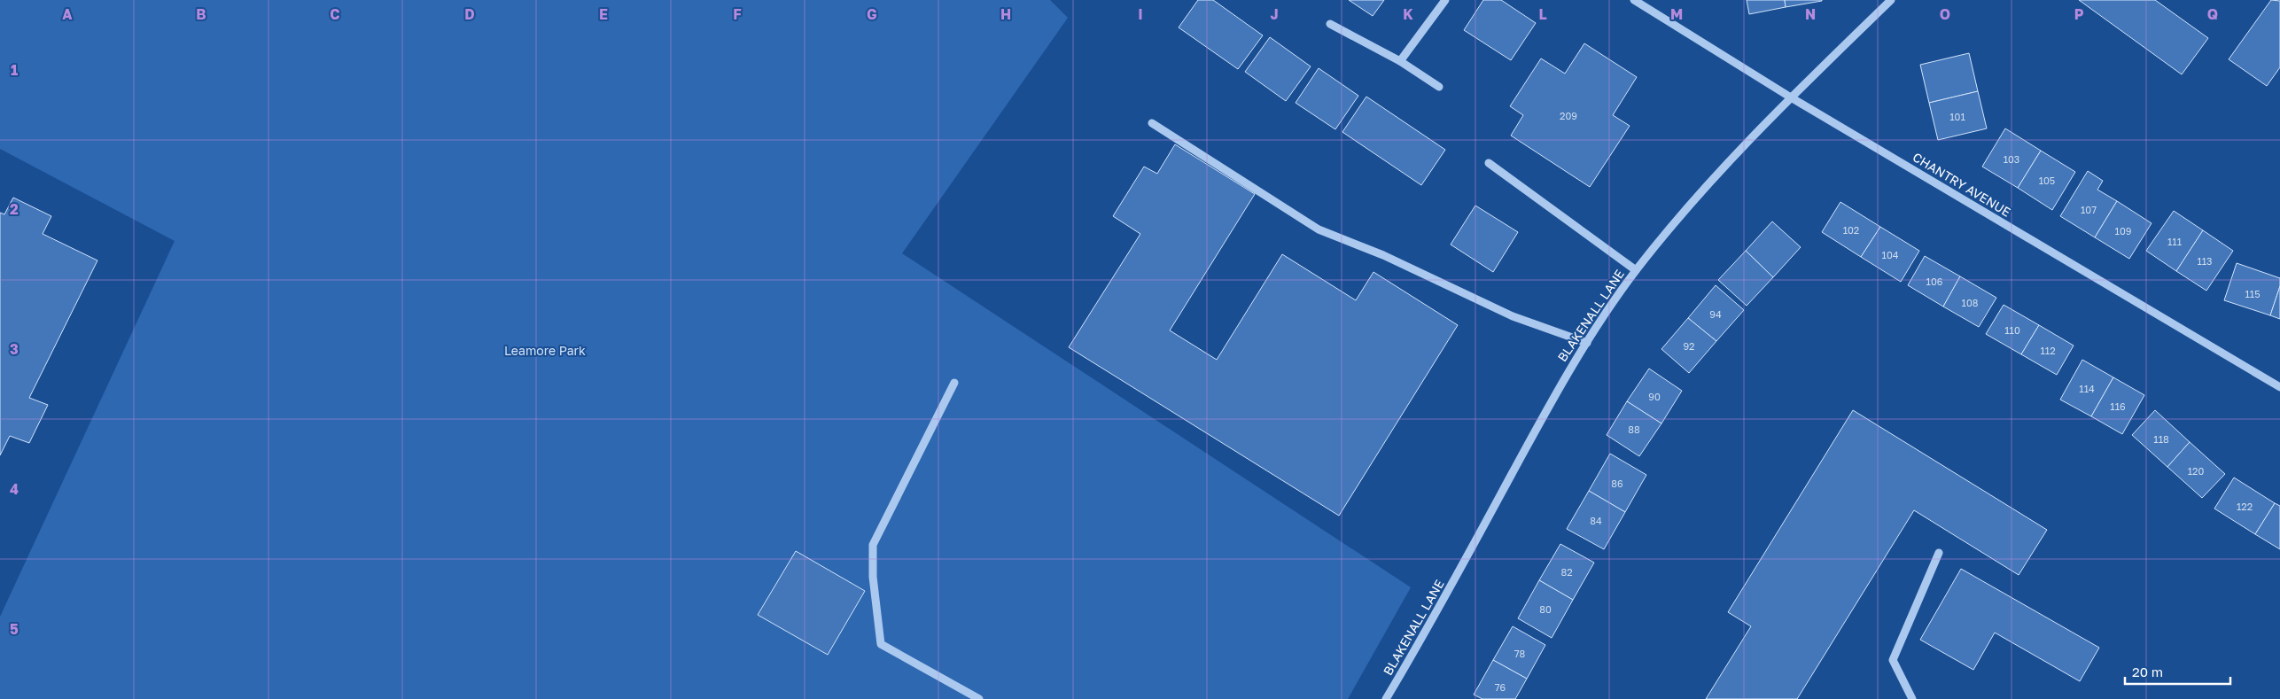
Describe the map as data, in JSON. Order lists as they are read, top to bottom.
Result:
{
  "streets": {
    "street": ["CHANTRY AVENUE", "BLAKENALL LANE"]
  },
  "crossings": [
    ["CHANTRY AVENUE", "BLAKENALL LANE"]
  ],
  "parks": ["Leamore Park"],
  "house_numbers": [
    "209",
    "101",
    "103",
    "105",
    "107",
    "102",
    "109",
    "111",
    "104",
    "113",
    "106",
    "115",
    "108",
    "94",
    "110",
    "92",
    "112",
    "114",
    "90",
    "116",
    "88",
    "118",
    "120",
    "86",
    "122",
    "84",
    "82",
    "80",
    "78",
    "76"
  ],
  "scale_bar": "20 m",
  "grid": {
    "columns": [
      "A",
      "B",
      "C",
      "D",
      "E",
      "F",
      "G",
      "H",
      "I",
      "J",
      "K",
      "L",
      "M",
      "N",
      "O",
      "P",
      "Q"
    ],
    "rows": [
      "1",
      "2",
      "3",
      "4",
      "5"
    ]
  }
}
